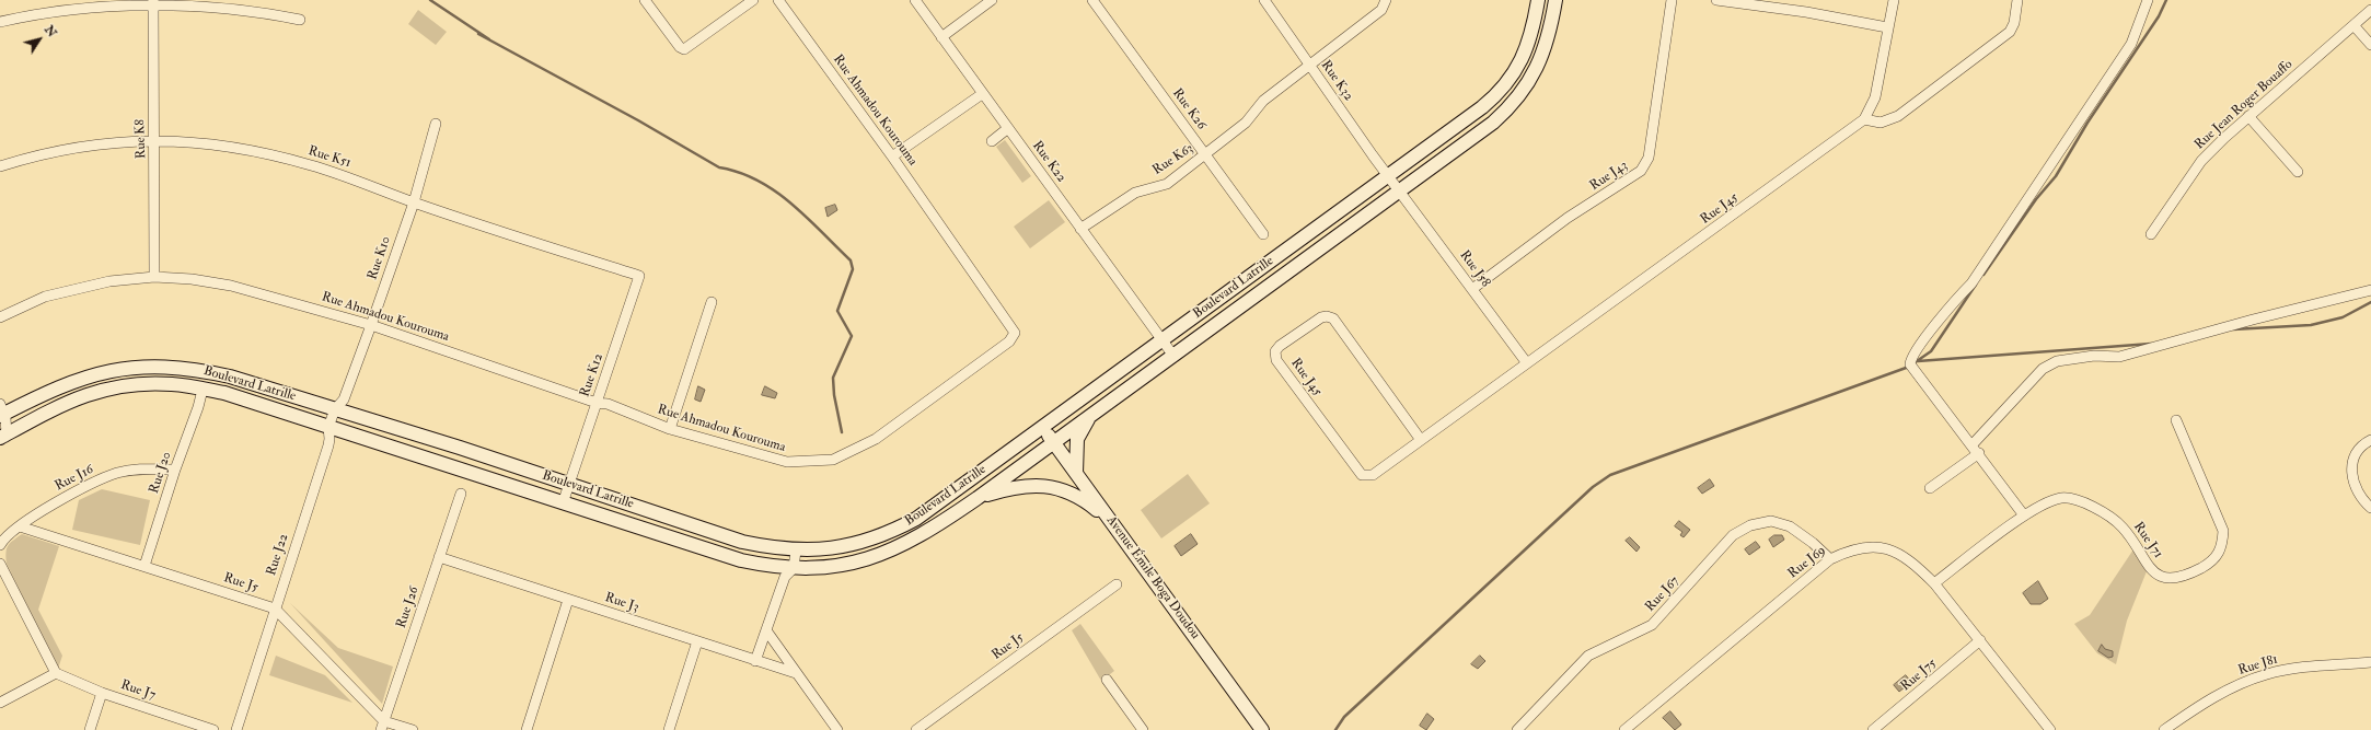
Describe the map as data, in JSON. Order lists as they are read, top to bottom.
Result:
{
  "streets": {
    "main road": ["Boulevard Latrille", "Avenue Émile Boga Doudou"],
    "street": [
      "Rue K32",
      "Rue Jean Roger Bouaffo",
      "Rue K26",
      "Rue Ahmadou Kourouma",
      "Rue K8",
      "Rue K51",
      "Rue K63",
      "Rue K22",
      "Rue J43",
      "Rue J45",
      "Rue K10",
      "Rue J58",
      "Rue K12",
      "Rue J20",
      "Rue J16",
      "Rue J71",
      "Rue J22",
      "Rue J69",
      "Rue J5",
      "Rue J67",
      "Rue J3",
      "Rue J26",
      "Rue J81",
      "Rue J75",
      "Rue J7"
    ]
  },
  "crossings": [
    ["Rue K32", "Rue K63"],
    ["Rue K32", "Rue J58"],
    ["Rue K32", "Boulevard Latrille"],
    ["Rue K26", "Rue K63"],
    ["Rue Ahmadou Kourouma", "Rue K8"],
    ["Rue Ahmadou Kourouma", "Rue K10"],
    ["Rue Ahmadou Kourouma", "Rue K12"],
    ["Rue K8", "Rue K51"],
    ["Rue K51", "Rue K10"],
    ["Rue K51", "Rue K12"],
    ["Rue K63", "Rue K22"],
    ["Rue K22", "Boulevard Latrille"],
    ["Rue J43", "Rue J58"],
    ["Rue J45", "Rue J58"],
    ["Rue K10", "Rue J22"],
    ["Rue J58", "Boulevard Latrille"],
    ["Boulevard Latrille", "Rue K12"],
    ["Boulevard Latrille", "Rue J20"],
    ["Boulevard Latrille", "Rue J22"],
    ["Boulevard Latrille", "Avenue Émile Boga Doudou"],
    ["Rue J20", "Rue J16"],
    ["Rue J20", "Rue J5"],
    ["Rue J16", "Rue J5"],
    ["Rue J71", "Rue J69"],
    ["Rue J22", "Rue J5"],
    ["Rue J69", "Rue J67"],
    ["Rue J69", "Rue J75"],
    ["Rue J5", "Rue J26"],
    ["Rue J3", "Rue J26"]
  ],
  "north": "top right"
}
